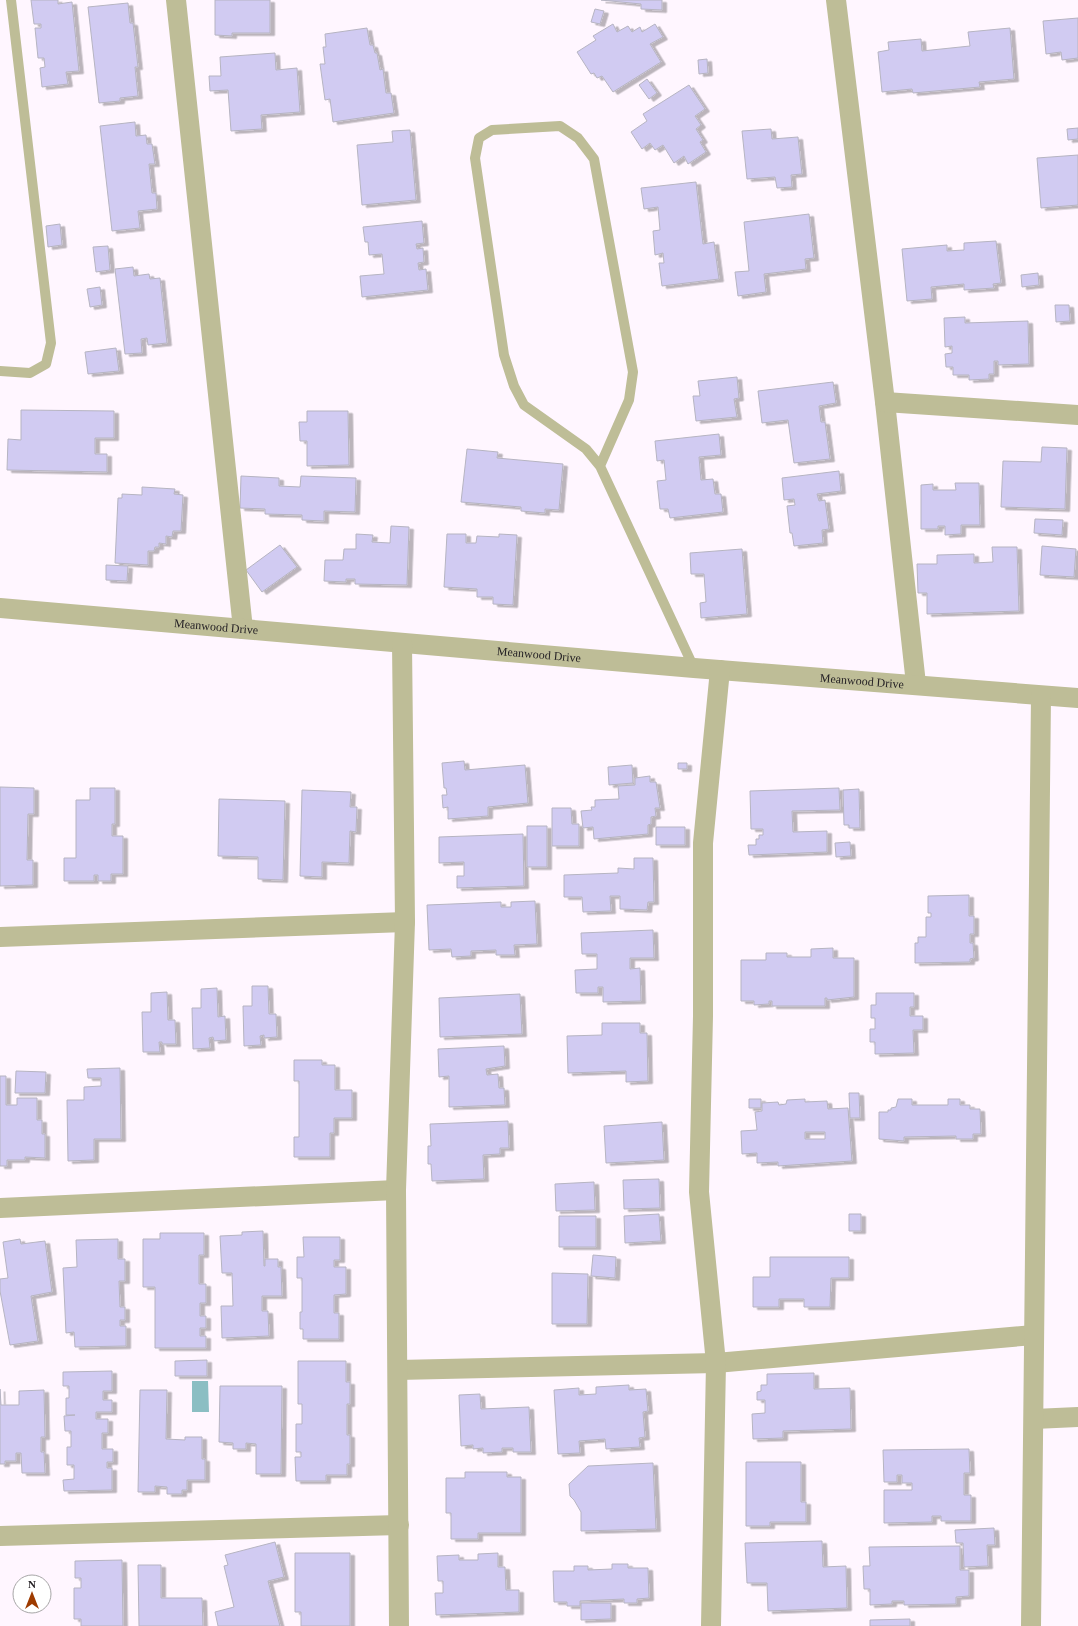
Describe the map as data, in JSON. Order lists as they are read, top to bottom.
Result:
{
  "streets": {
    "street": ["Meanwood Drive"]
  },
  "north": "top"
}
